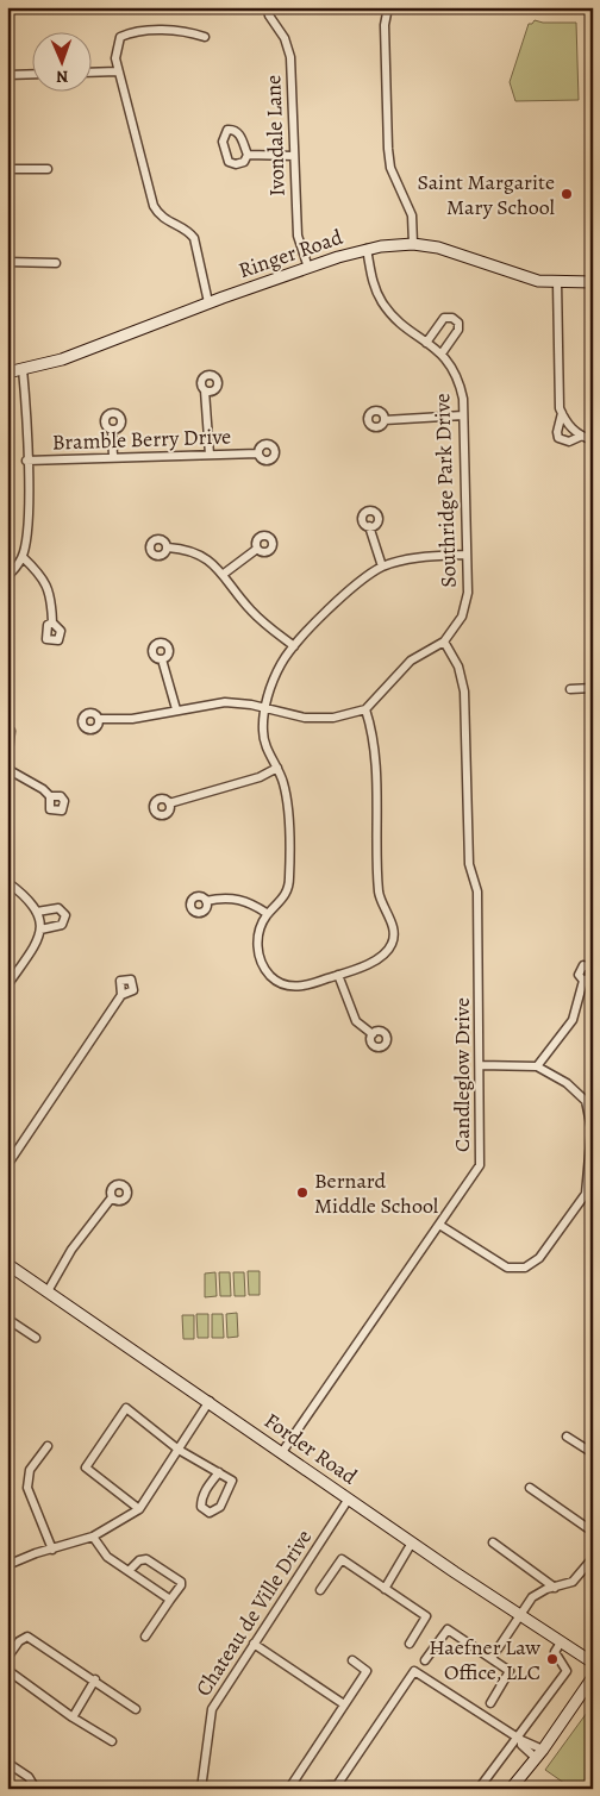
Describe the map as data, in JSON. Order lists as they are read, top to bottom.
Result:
{
  "streets": {
    "street": [
      "Ivondale Lane",
      "Ringer Road",
      "Bramble Berry Drive",
      "Southridge Park Drive",
      "Candleglow Drive",
      "Forder Road",
      "Chateau de Ville Drive"
    ]
  },
  "crossings": [
    ["Ivondale Lane", "Ringer Road"],
    ["Ringer Road", "Southridge Park Drive"],
    ["Southridge Park Drive", "Candleglow Drive"],
    ["Candleglow Drive", "Forder Road"],
    ["Forder Road", "Chateau de Ville Drive"]
  ],
  "places": ["Saint Margarite Mary School", "Bernard Middle School", "Haefner Law Office, LLC"],
  "north": "bottom"
}
